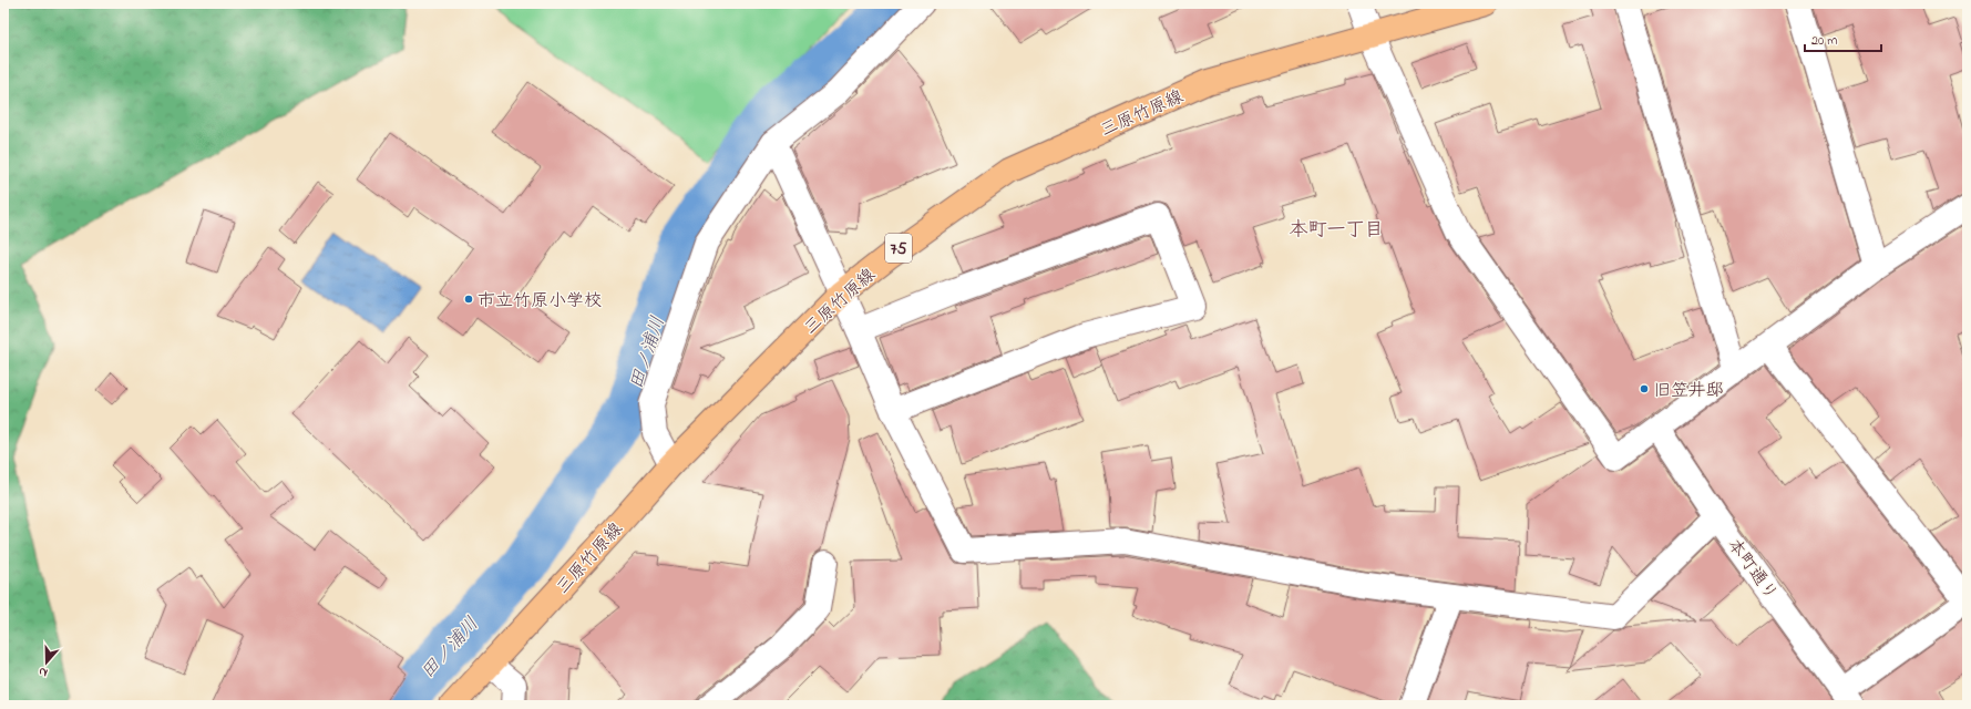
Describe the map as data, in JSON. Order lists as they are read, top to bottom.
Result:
{
  "streets": {
    "main road": ["三原竹原線", "75"],
    "street": ["本町通り"]
  },
  "districts": ["本町一丁目"],
  "water": ["田ノ浦川"],
  "places": ["市立竹原小学校", "旧笠井邸"],
  "scale_bar": "20 m",
  "north": "bottom"
}
